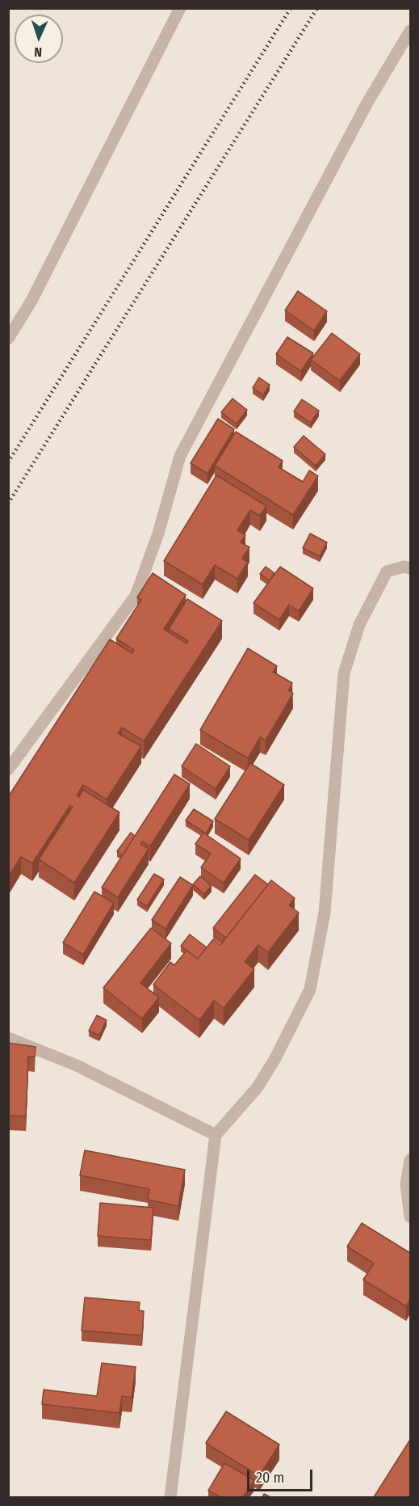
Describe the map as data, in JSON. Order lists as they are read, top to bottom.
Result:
{
  "scale_bar": "20 m",
  "north": "bottom"
}
